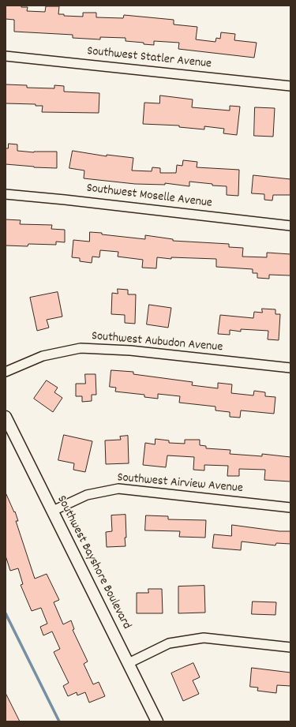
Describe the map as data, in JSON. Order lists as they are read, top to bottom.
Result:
{
  "streets": {
    "street": [
      "Southwest Statler Avenue",
      "Southwest Moselle Avenue",
      "Southwest Aubudon Avenue",
      "Southwest Airview Avenue",
      "Southwest Bayshore Boulevard"
    ]
  },
  "crossings": [
    ["Southwest Airview Avenue", "Southwest Bayshore Boulevard"]
  ]
}
